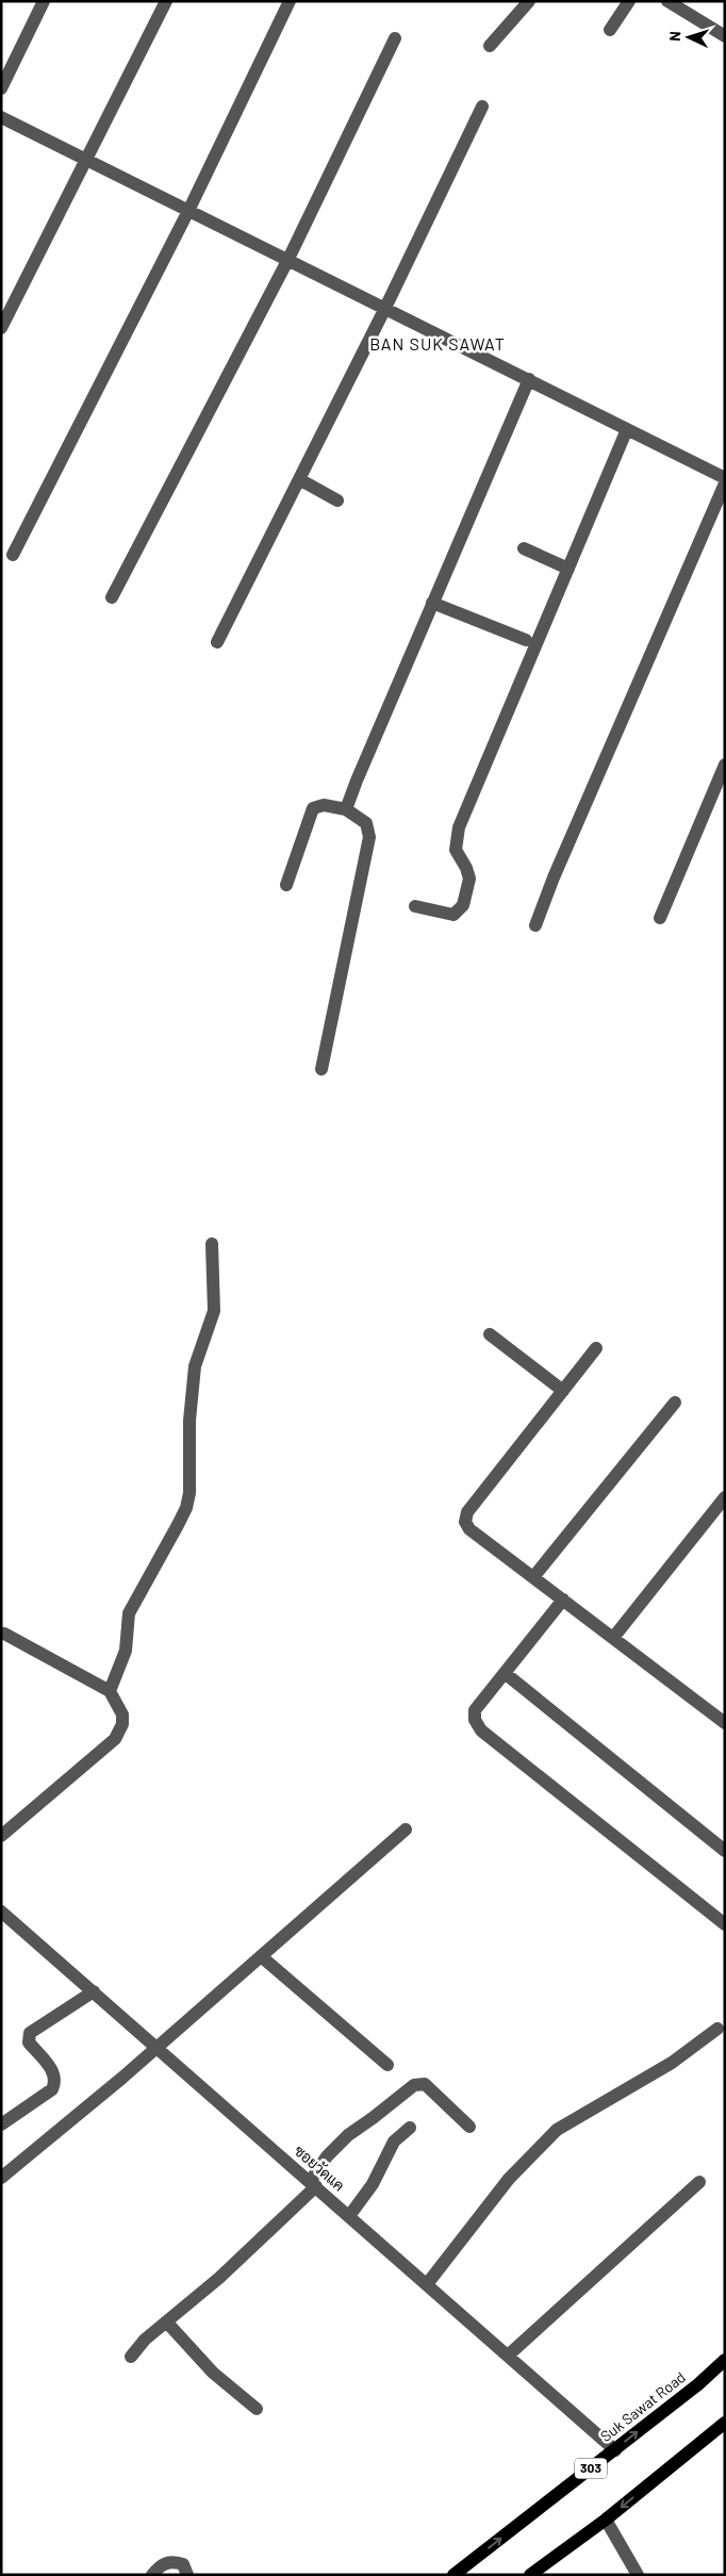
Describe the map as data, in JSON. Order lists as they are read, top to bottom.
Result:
{
  "streets": {
    "main road": ["Suk Sawat Road", "303"],
    "street": ["ซอยวัดแค"]
  },
  "crossings": [
    ["ซอยวัดแค", "Suk Sawat Road"]
  ],
  "districts": ["BAN SUK SAWAT"],
  "north": "left"
}
